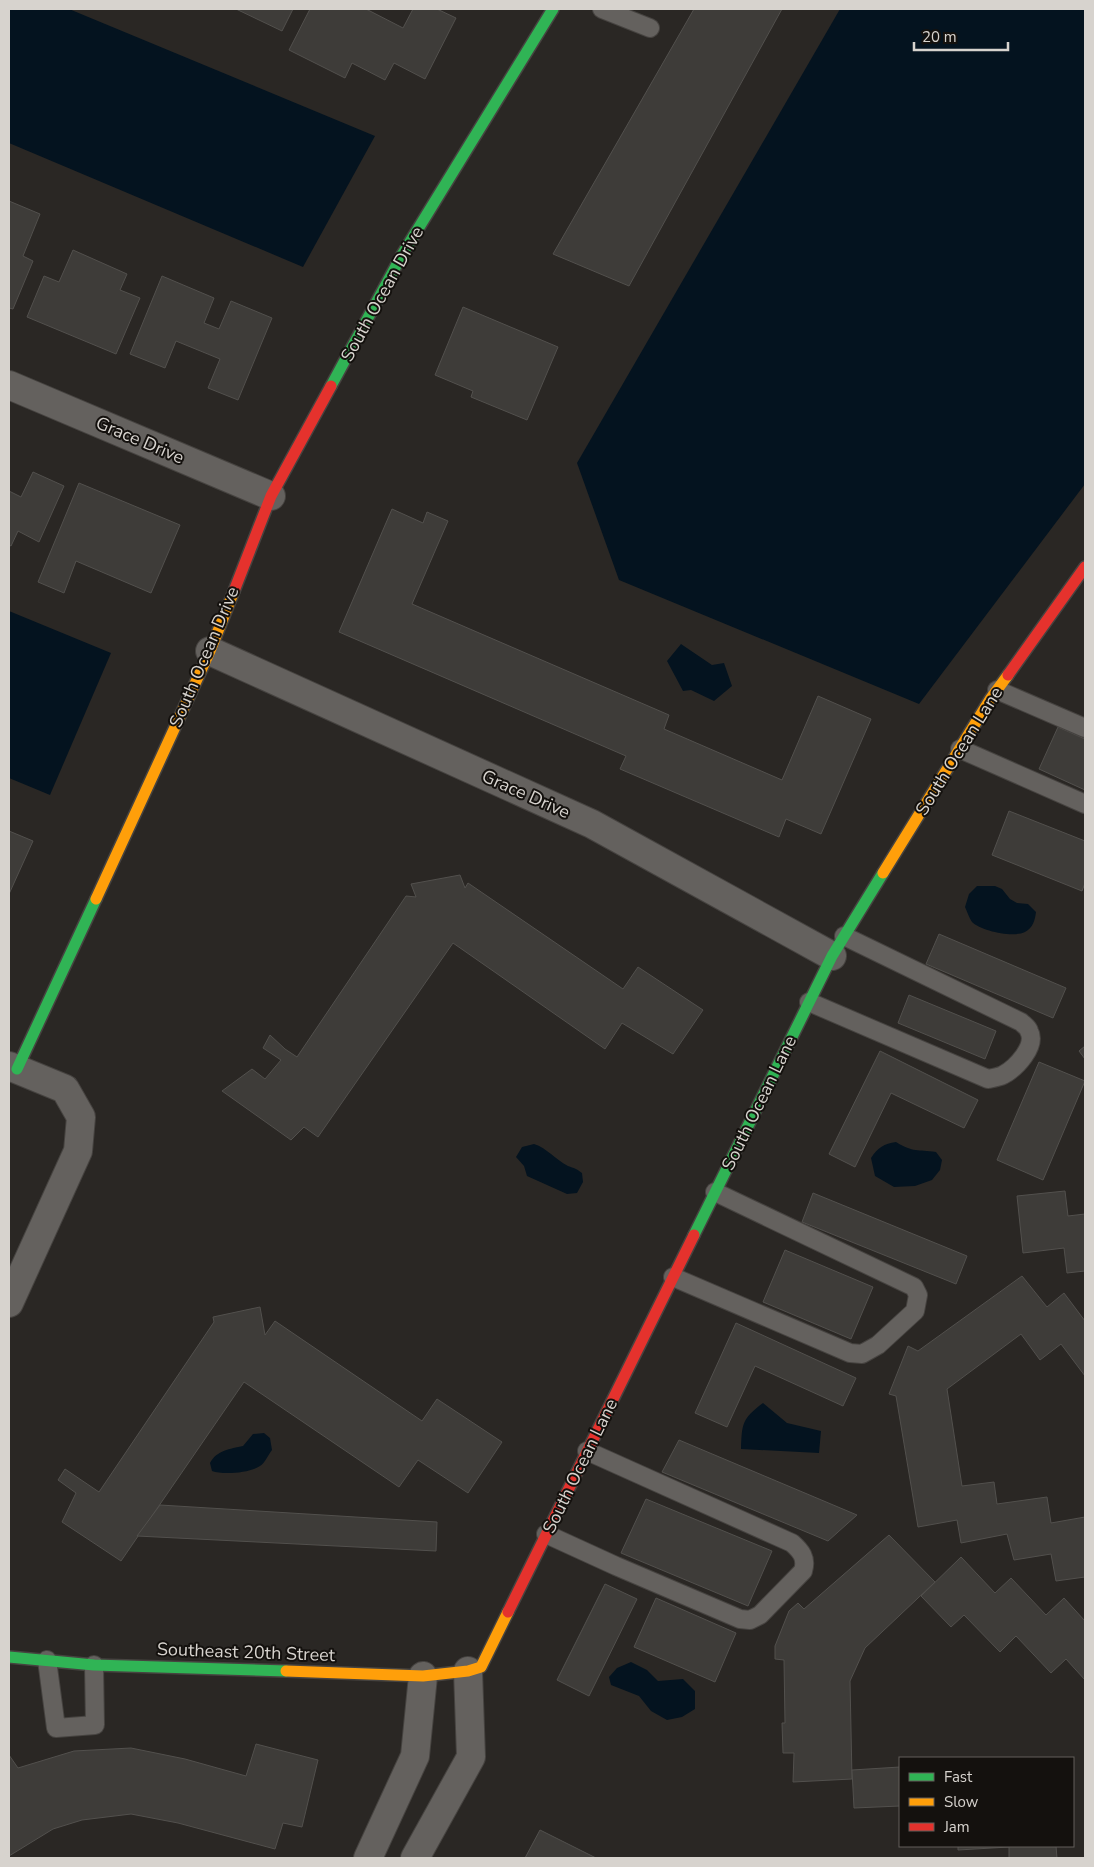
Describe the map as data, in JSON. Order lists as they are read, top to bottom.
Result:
{
  "streets": {
    "street": [
      "South Ocean Drive",
      "Grace Drive",
      "South Ocean Lane",
      "Southeast 20th Street"
    ]
  },
  "crossings": [
    ["South Ocean Drive", "Grace Drive"],
    ["Grace Drive", "South Ocean Lane"],
    ["South Ocean Lane", "Southeast 20th Street"]
  ],
  "legend": ["Fast", "Slow", "Jam"],
  "scale_bar": "20 m"
}
